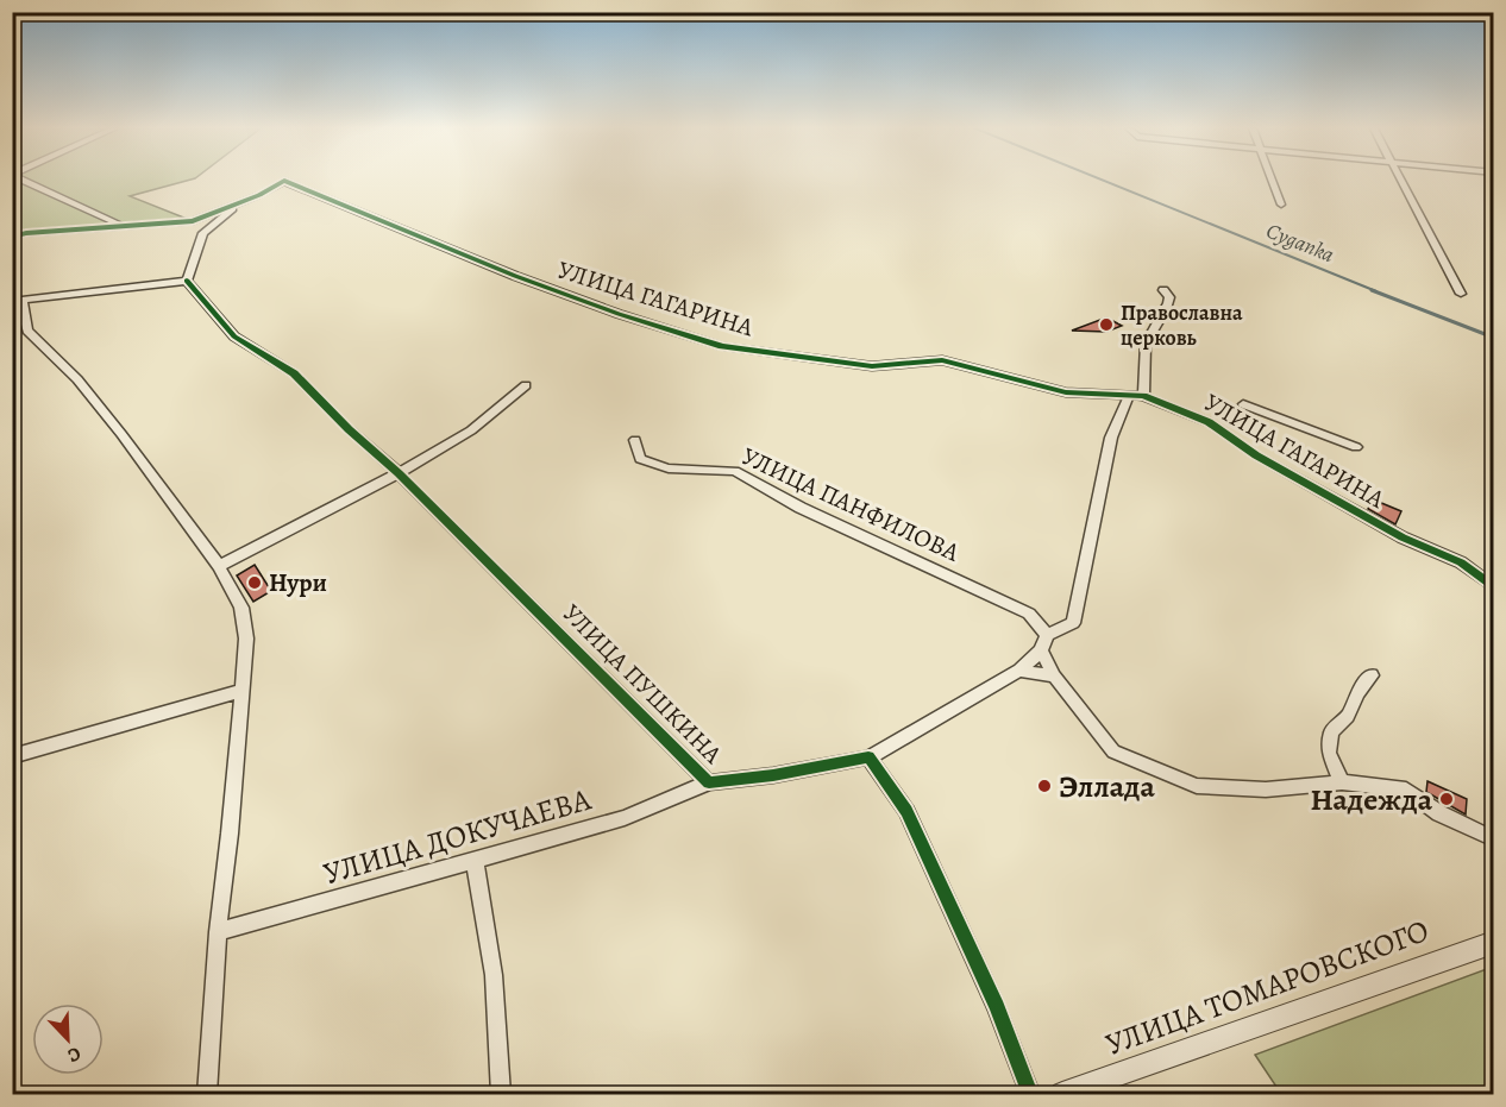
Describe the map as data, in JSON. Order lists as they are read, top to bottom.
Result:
{
  "streets": {
    "street": [
      "УЛИЦА ГАГАРИНА",
      "УЛИЦА ПАНФИЛОВА",
      "УЛИЦА ПУШКИНА",
      "УЛИЦА ДОКУЧАЕВА",
      "УЛИЦА ТОМАРОВСКОГО"
    ]
  },
  "crossings": [
    ["УЛИЦА ПУШКИНА", "УЛИЦА ДОКУЧАЕВА"]
  ],
  "water": ["Cyganka"],
  "places": [
    "Православна церковь",
    "Нури",
    "Эллада",
    "Надежда"
  ],
  "north": "bottom right"
}
